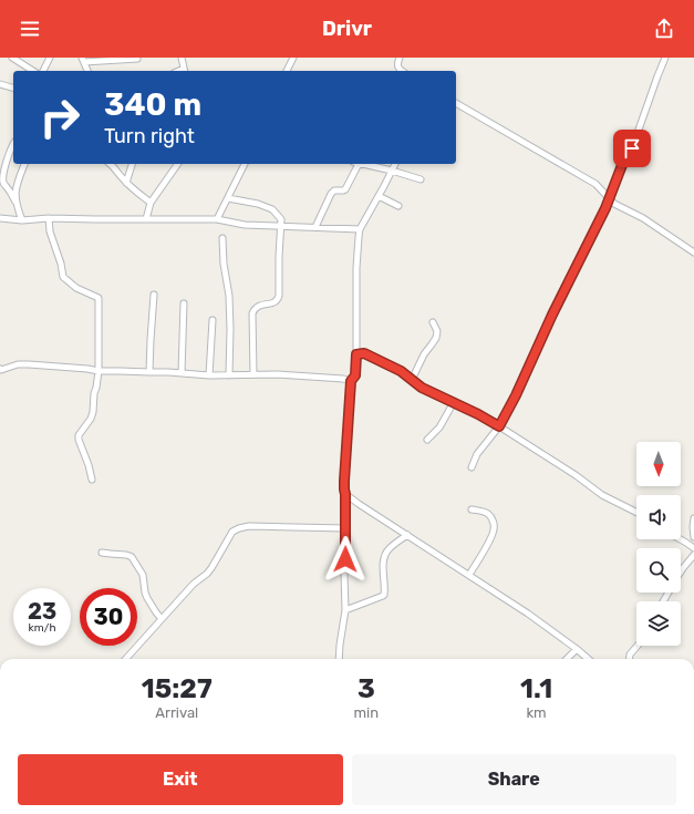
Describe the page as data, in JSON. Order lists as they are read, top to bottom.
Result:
{
  "north": "bottom",
  "page": {
    "header": "Drivr",
    "turn": ["340 m", "Turn right"],
    "speed": "23 km/h",
    "limit": "30",
    "eta": [
      "15:27",
      "Arrival",
      "3",
      "min",
      "1.1",
      "km"
    ],
    "buttons": ["Exit", "Share"]
  }
}
